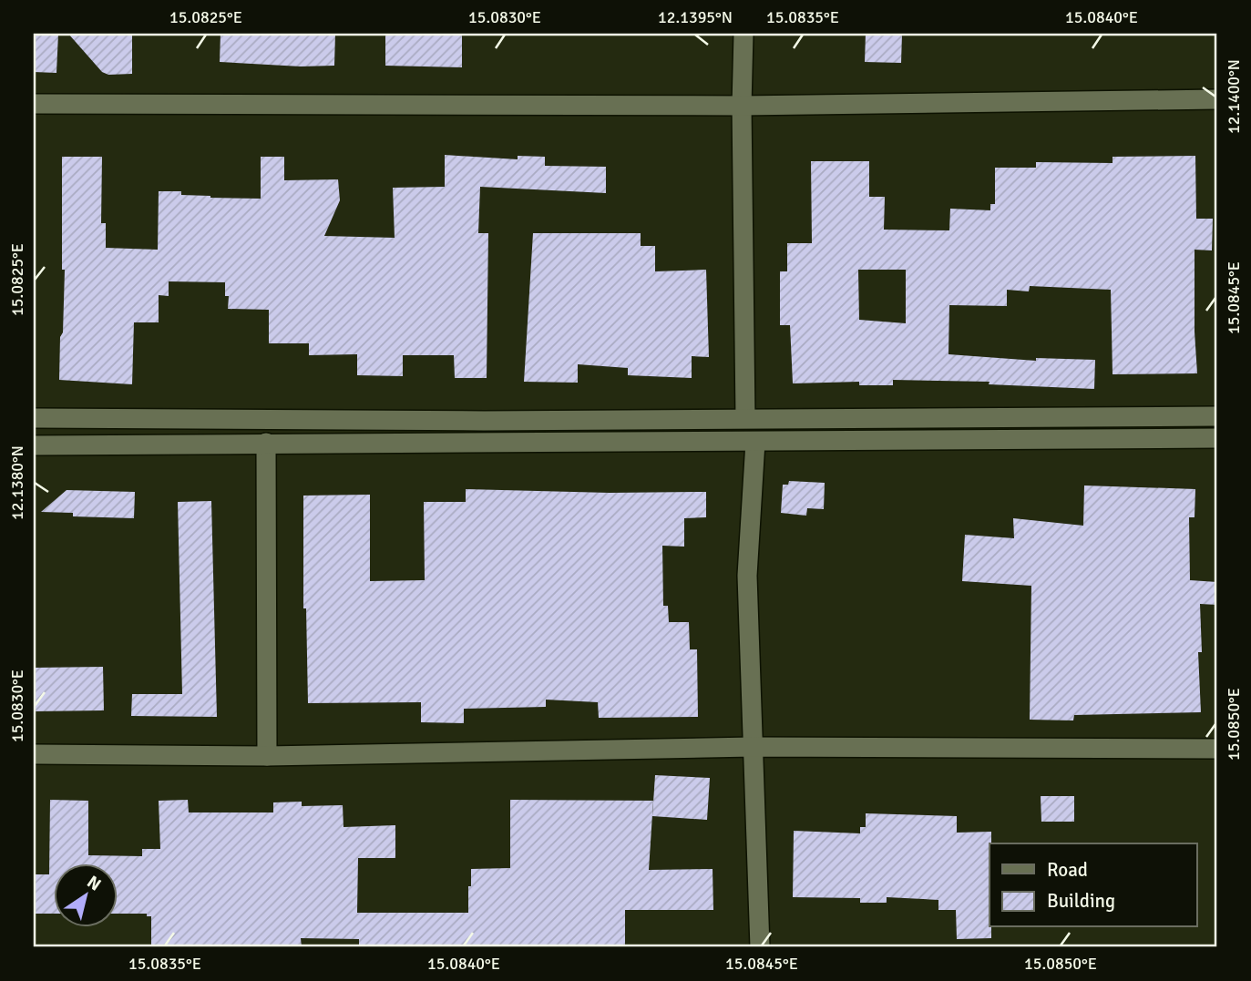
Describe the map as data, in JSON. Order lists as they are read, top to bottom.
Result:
{
  "legend": ["Road", "Building"],
  "north": "top right",
  "coordinates": [
    "15.0825°E",
    "15.0830°E",
    "12.1395°N",
    "15.0835°E",
    "15.0840°E",
    "12.1400°N",
    "15.0845°E",
    "12.1380°N",
    "15.0850°E"
  ]
}
